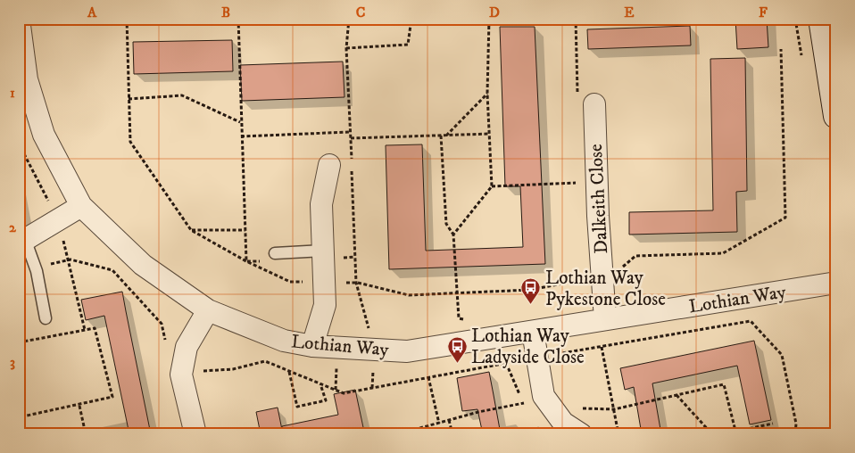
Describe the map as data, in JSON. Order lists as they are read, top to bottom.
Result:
{
  "streets": {
    "street": ["Dalkeith Close", "Lothian Way"]
  },
  "crossings": [
    ["Dalkeith Close", "Lothian Way"]
  ],
  "places": {
    "bus stop": ["Lothian Way Pykestone Close", "Lothian Way Ladyside Close"]
  },
  "grid": {
    "columns": [
      "A",
      "B",
      "C",
      "D",
      "E",
      "F"
    ],
    "rows": ["1", "2", "3"]
  }
}
